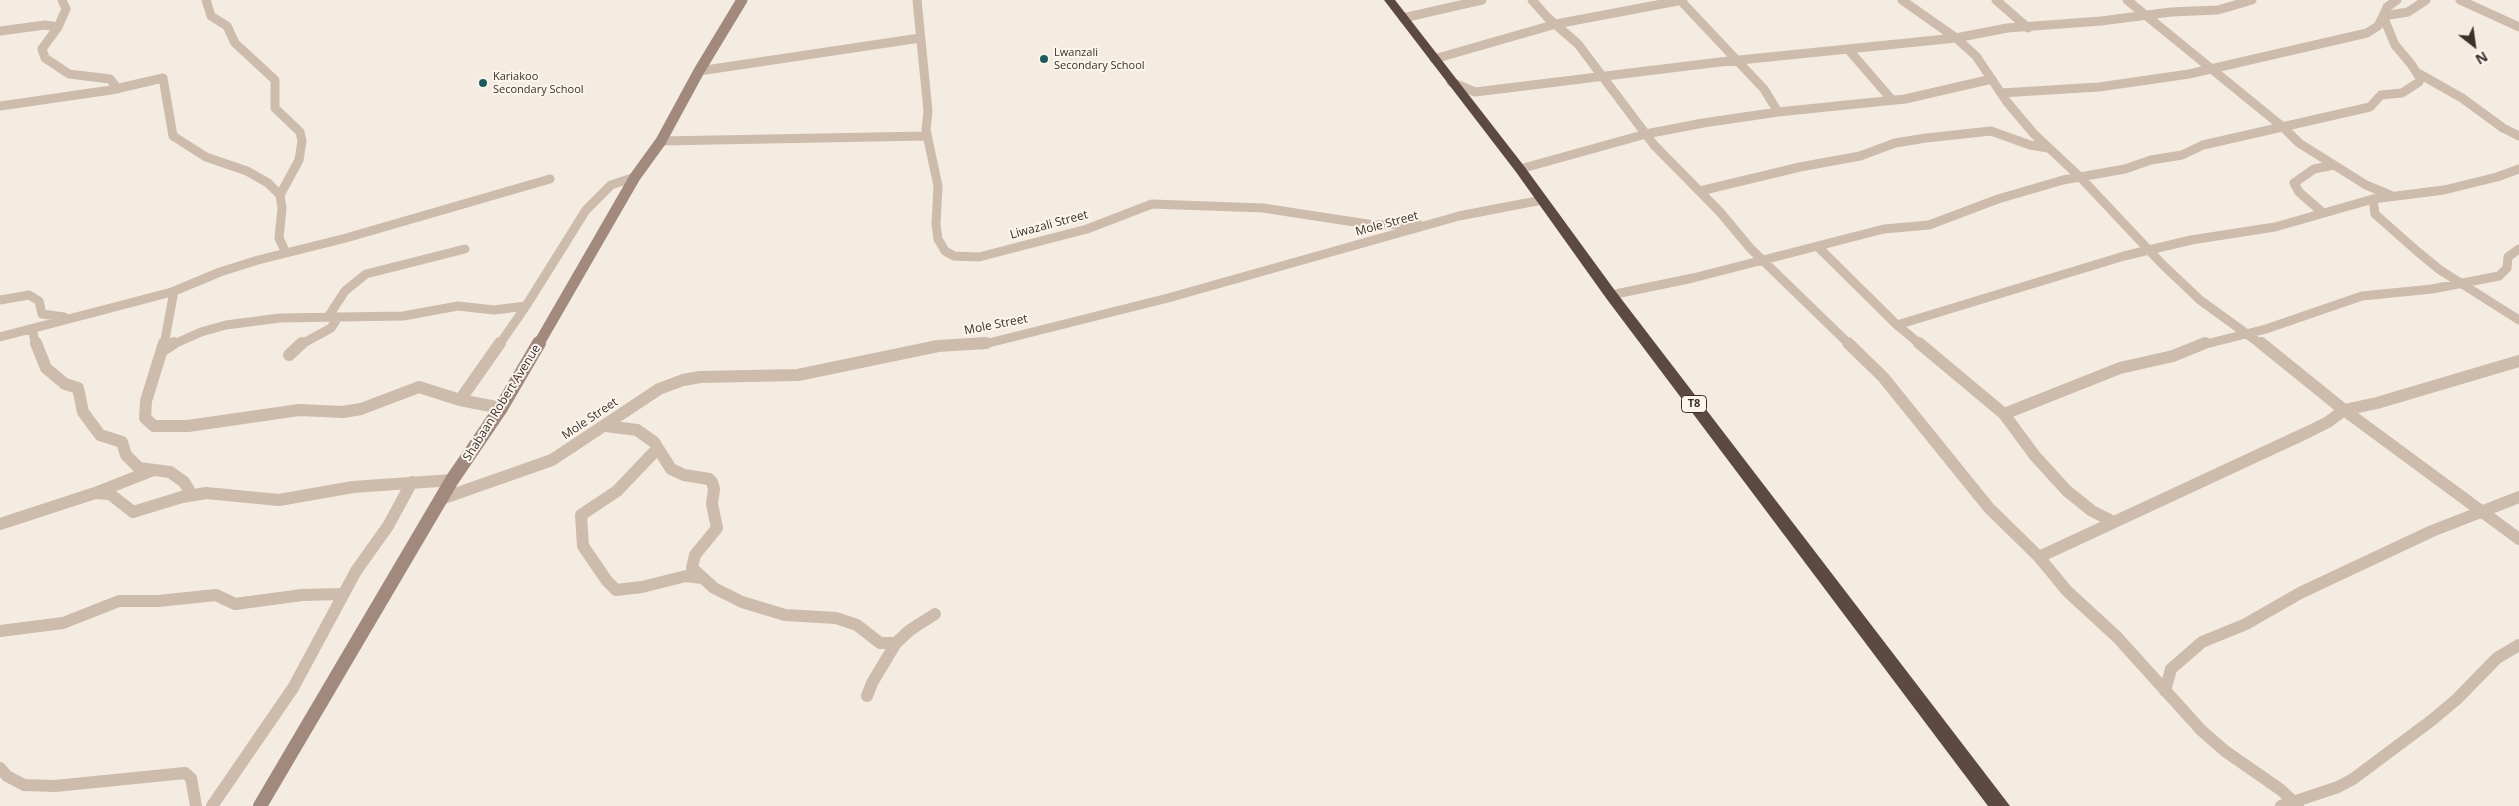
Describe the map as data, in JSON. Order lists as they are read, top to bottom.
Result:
{
  "streets": {
    "highway": ["T8"],
    "street": ["Mole Street", "Liwazali Street", "Shabaan Robert Avenue"]
  },
  "crossings": [
    ["Mole Street", "Liwazali Street"],
    ["Mole Street", "Shabaan Robert Avenue"],
    ["Mole Street", "T8"]
  ],
  "places": ["Lwanzali Secondary School", "Kariakoo Secondary School"],
  "north": "bottom right"
}
